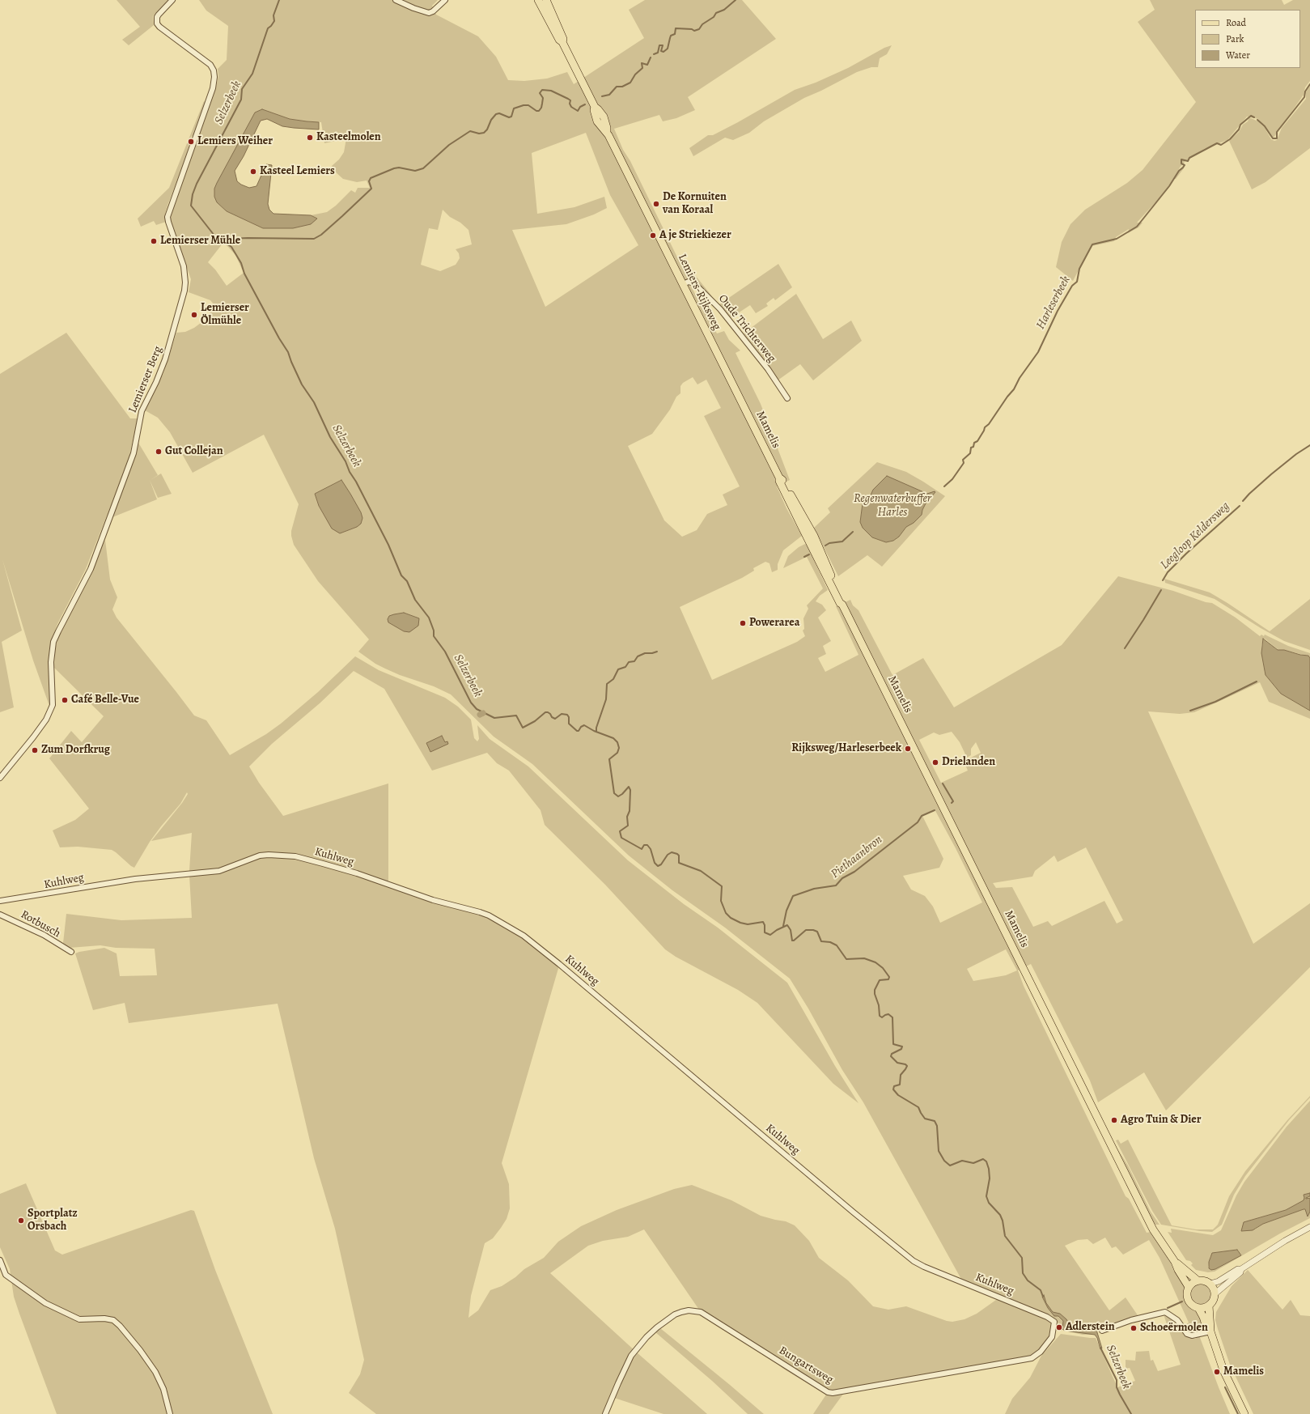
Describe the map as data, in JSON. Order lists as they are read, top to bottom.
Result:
{
  "streets": {
    "main road": ["Lemiers-Rijksweg", "Mamelis"],
    "street": [
      "Oude Trichterweg",
      "Lemierser Berg",
      "Kuhlweg",
      "Rotbusch",
      "Bungartsweg"
    ]
  },
  "crossings": [
    ["Lemiers-Rijksweg", "Oude Trichterweg"],
    ["Lemiers-Rijksweg", "Mamelis"],
    ["Kuhlweg", "Bungartsweg"]
  ],
  "water": [
    "Selzerbeek",
    "Harleserbeek",
    "Regenwaterbuffer Harles",
    "Leegloop Keldersweg",
    "Piethaanbron"
  ],
  "places": [
    "Kasteelmolen",
    "Lemiers Weiher",
    "Kasteel Lemiers",
    "De Kornuiten van Koraal",
    "A je Striekiezer",
    "Lemierser Mühle",
    "Lemierser Ölmühle",
    "Gut Collejan",
    "Powerarea",
    "Café Belle-Vue",
    "Rijksweg/Harleserbeek",
    "Zum Dorfkrug",
    "Drielanden",
    "Agro Tuin & Dier",
    "Sportplatz Orsbach",
    "Adlerstein",
    "Schoeërmolen",
    "Mamelis"
  ],
  "legend": ["Road", "Park", "Water"]
}
